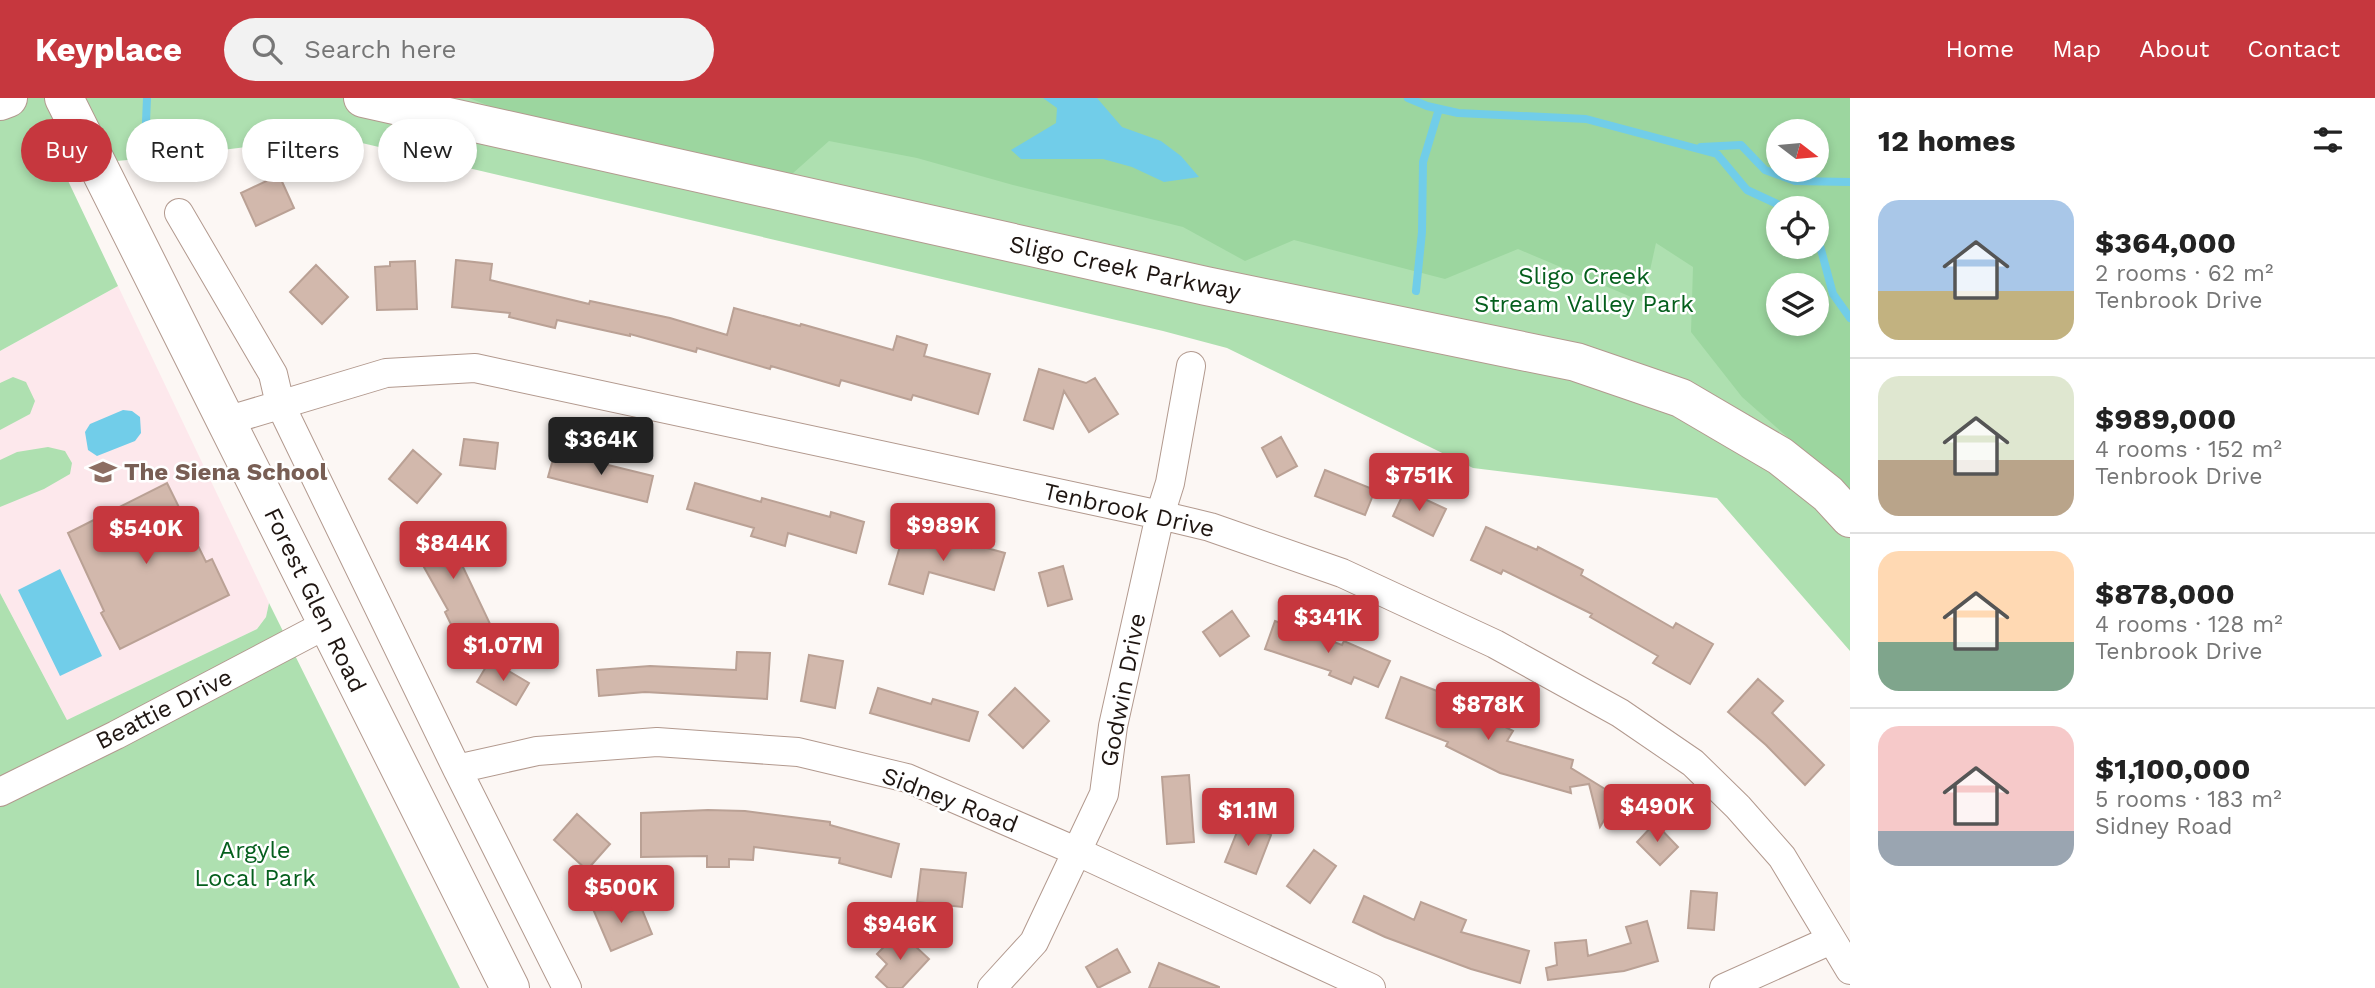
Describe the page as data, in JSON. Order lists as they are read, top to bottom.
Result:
{
  "streets": {
    "street": [
      "Sligo Creek Parkway",
      "Tenbrook Drive",
      "Forest Glen Road",
      "Godwin Drive",
      "Beattie Drive",
      "Sidney Road"
    ]
  },
  "crossings": [
    ["Tenbrook Drive", "Forest Glen Road"],
    ["Tenbrook Drive", "Godwin Drive"],
    ["Forest Glen Road", "Beattie Drive"],
    ["Godwin Drive", "Sidney Road"]
  ],
  "parks": ["Sligo Creek Stream Valley Park", "Argyle Local Park"],
  "places": {
    "school or university": ["The Siena School"]
  },
  "north": "right",
  "page": {
    "header": "Keyplace",
    "search": "Search here",
    "nav": [
      "Home",
      "Map",
      "About",
      "Contact"
    ],
    "heading": "12 homes",
    "chip": [
      "Buy",
      "Rent",
      "Filters",
      "New"
    ],
    "list": [
      {
        "name": "$364,000",
        "note": "2 rooms · 62 m² · Tenbrook Drive"
      },
      {
        "name": "$989,000",
        "note": "4 rooms · 152 m² · Tenbrook Drive"
      },
      {
        "name": "$878,000",
        "note": "4 rooms · 128 m² · Tenbrook Drive"
      },
      {
        "name": "$1,100,000",
        "note": "5 rooms · 183 m² · Sidney Road"
      }
    ],
    "price": [
      "$364K",
      "$751K",
      "$989K",
      "$540K",
      "$844K",
      "$341K",
      "$1.07M",
      "$878K",
      "$490K",
      "$1.1M",
      "$500K",
      "$946K"
    ]
  }
}
